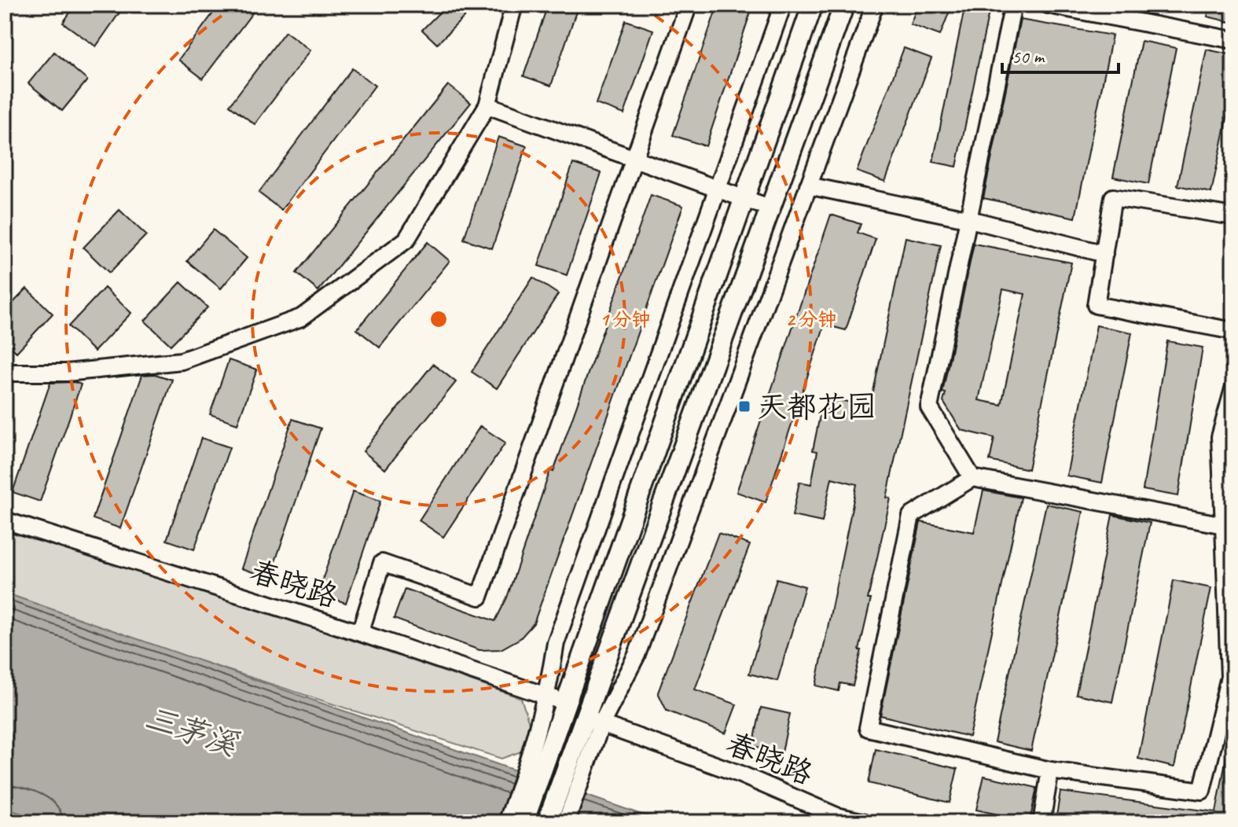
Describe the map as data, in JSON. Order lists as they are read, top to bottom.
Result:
{
  "streets": {
    "street": ["春晓路"]
  },
  "water": ["三茅溪"],
  "places": {
    "transit": ["天都花园"]
  },
  "scale_bar": "50 m",
  "rings": ["1 分钟", "2 分钟"]
}
